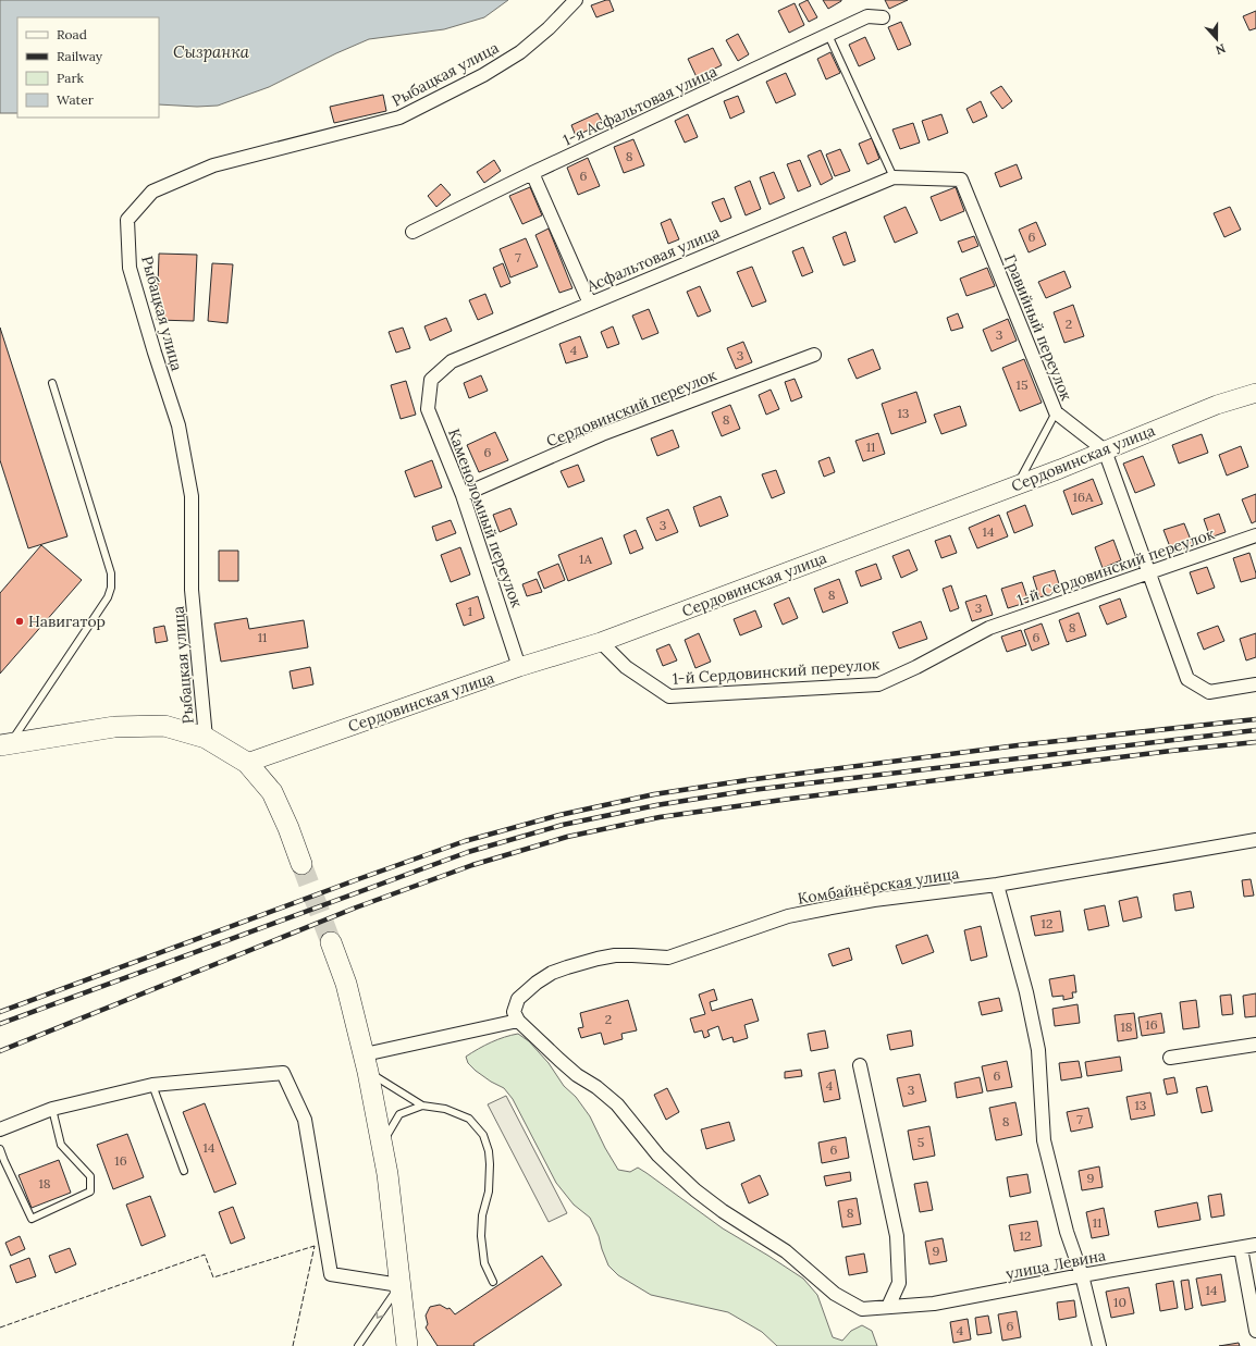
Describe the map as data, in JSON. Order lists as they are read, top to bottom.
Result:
{
  "streets": {
    "street": [
      "Рыбацкая улица",
      "1-я Асфальтовая улица",
      "Асфальтовая улица",
      "Гравийный переулок",
      "Сердовинский переулок",
      "Сердовинская улица",
      "Каменоломный переулок",
      "1-й Сердовинский переулок",
      "Комбайнёрская улица",
      "улица Левина"
    ]
  },
  "crossings": [
    ["Асфальтовая улица", "Гравийный переулок"],
    ["Асфальтовая улица", "Каменоломный переулок"],
    ["Гравийный переулок", "Сердовинская улица"],
    ["Сердовинский переулок", "Каменоломный переулок"],
    ["Сердовинская улица", "Каменоломный переулок"],
    ["Сердовинская улица", "1-й Сердовинский переулок"],
    ["Комбайнёрская улица", "улица Левина"]
  ],
  "water": ["Сызранка"],
  "places": ["Навигатор"],
  "house_numbers": [
    "8",
    "6",
    "6",
    "7",
    "2",
    "3",
    "4",
    "3",
    "15",
    "13",
    "8",
    "11",
    "6",
    "16А",
    "3",
    "14",
    "1А",
    "8",
    "3",
    "1",
    "8",
    "11",
    "6",
    "12",
    "2",
    "16",
    "18",
    "6",
    "4",
    "3",
    "13",
    "7",
    "8",
    "5",
    "14",
    "6",
    "16",
    "9",
    "18",
    "8",
    "11",
    "12",
    "9",
    "14",
    "10",
    "6",
    "4"
  ],
  "legend": [
    "Road",
    "Railway",
    "Park",
    "Water"
  ],
  "north": "bottom"
}
